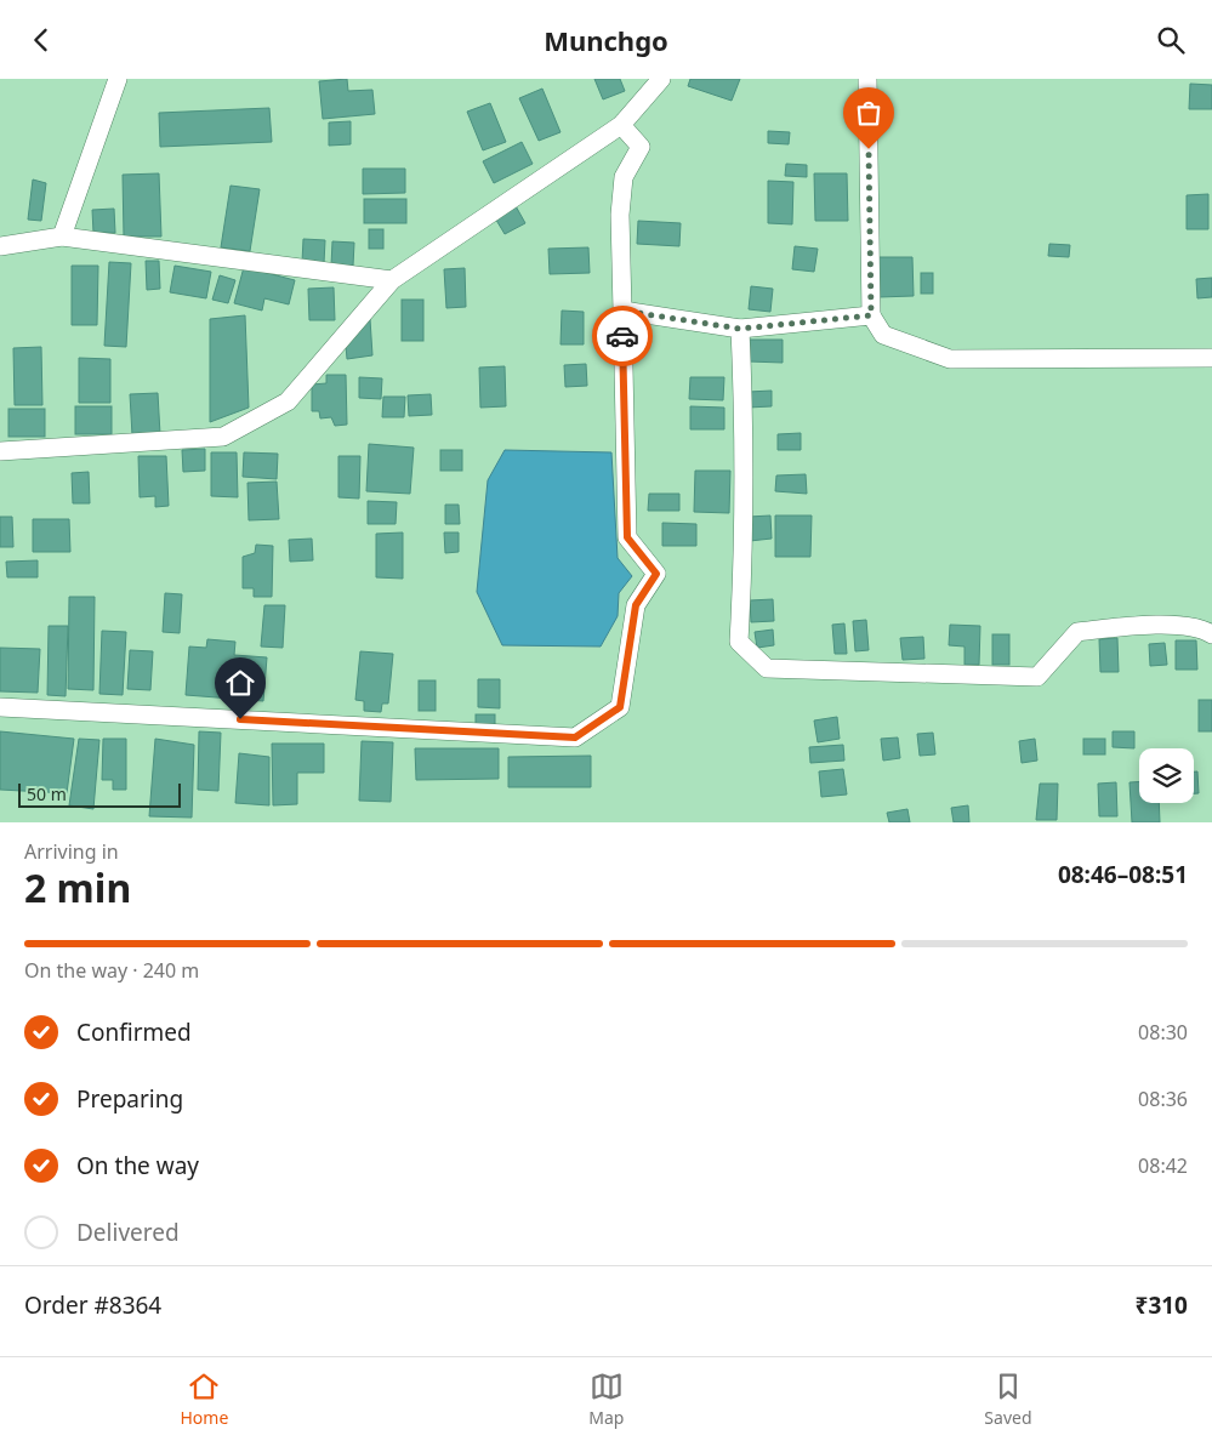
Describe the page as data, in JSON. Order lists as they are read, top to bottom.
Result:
{
  "scale_bar": "50 m",
  "page": {
    "header": "Munchgo",
    "scale": "50 m",
    "heading": ["2 min", "Arriving in", "08:46–08:51"],
    "panel": ["Order #8364", "₹310"],
    "bar": "On the way · 240 m",
    "list": [
      ["Confirmed", "08:30"],
      ["Preparing", "08:36"],
      ["On the way", "08:42"],
      "Delivered"
    ],
    "tabs": ["Home", "Map", "Saved"]
  }
}
